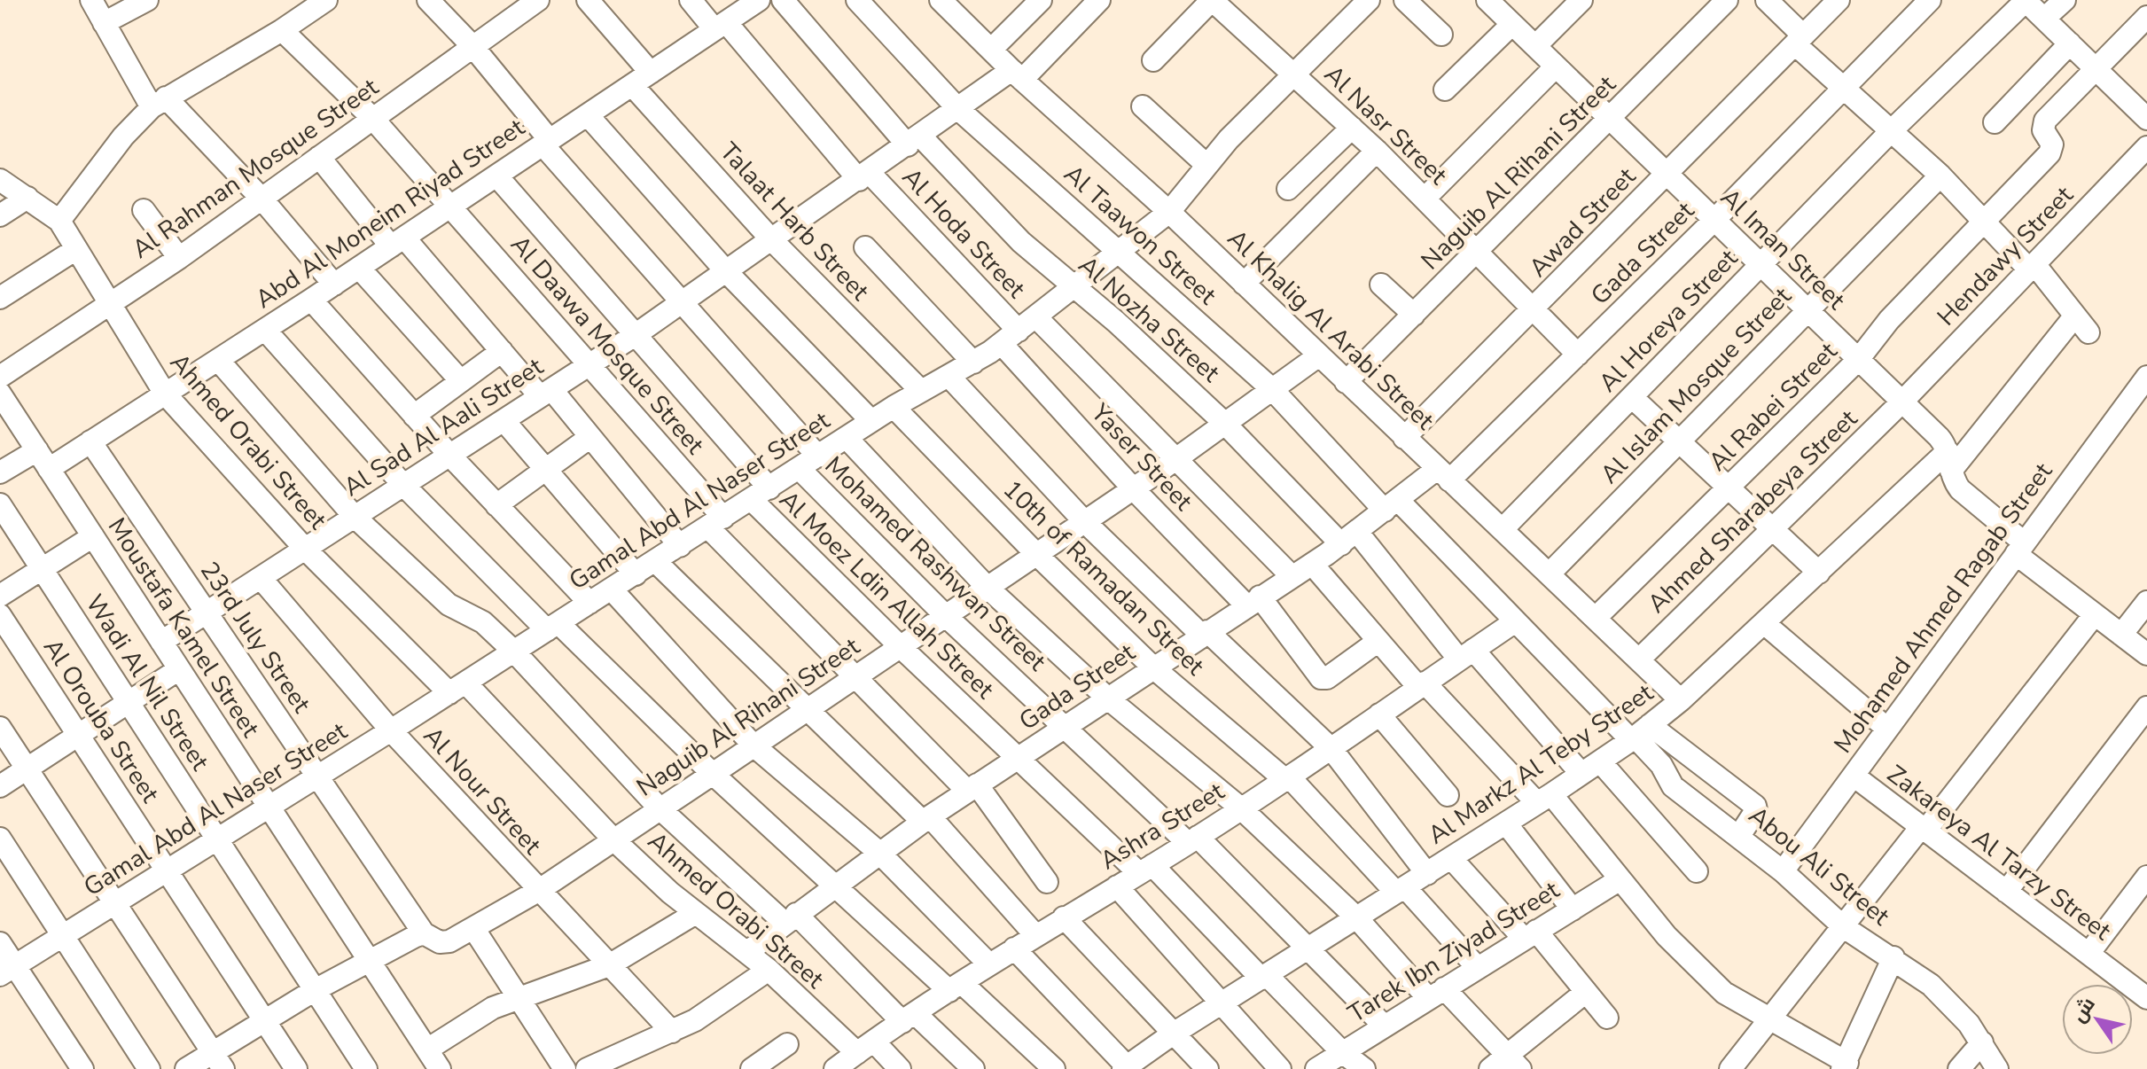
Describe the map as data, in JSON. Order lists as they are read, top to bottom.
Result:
{
  "streets": {
    "street": [
      "Al Nasr Street",
      "Al Rahman Mosque Street",
      "Naguib Al Rihani Street",
      "Abd Al Moneim Riyad Street",
      "Talaat Harb Street",
      "Awad Street",
      "Al Hoda Street",
      "Al Taawon Street",
      "Al Iman Street",
      "Gada Street",
      "Hendawy Street",
      "Al Nozha Street",
      "Al Horeya Street",
      "Al Khalig Al Arabi Street",
      "Al Daawa Mosque Street",
      "Al Islam Mosque Street",
      "Al Rabei Street",
      "Al Sad Al Aali Street",
      "Ahmed Orabi Street",
      "Yaser Street",
      "Gamal Abd Al Naser Street",
      "Ahmed Sharabeya Street",
      "Mohamed Rashwan Street",
      "10th of Ramadan Street",
      "Al Moez Ldin Allah Street",
      "Mohamed Ahmed Ragab Street",
      "Moustafa Kamel Street",
      "23rd July Street",
      "Wadi Al Nil Street",
      "Al Orouba Street",
      "Al Markz Al Teby Street",
      "Al Nour Street",
      "Ashra Street",
      "Zakareya Al Tarzy Street",
      "Abou Ali Street",
      "Tarek Ibn Ziyad Street"
    ]
  },
  "crossings": [
    ["Al Nasr Street", "Naguib Al Rihani Street"],
    ["Al Nasr Street", "Awad Street"],
    ["Al Nasr Street", "Gada Street"],
    ["Al Nasr Street", "Gamal Abd Al Naser Street"],
    ["Al Rahman Mosque Street", "Al Daawa Mosque Street"],
    ["Al Rahman Mosque Street", "Ahmed Orabi Street"],
    ["Naguib Al Rihani Street", "Al Hoda Street"],
    ["Naguib Al Rihani Street", "Al Taawon Street"],
    ["Naguib Al Rihani Street", "Al Iman Street"],
    ["Naguib Al Rihani Street", "Al Nozha Street"],
    ["Naguib Al Rihani Street", "Al Khalig Al Arabi Street"],
    ["Naguib Al Rihani Street", "Al Daawa Mosque Street"],
    ["Naguib Al Rihani Street", "Ahmed Orabi Street"],
    ["Naguib Al Rihani Street", "Yaser Street"],
    ["Naguib Al Rihani Street", "Mohamed Rashwan Street"],
    ["Naguib Al Rihani Street", "10th of Ramadan Street"],
    ["Naguib Al Rihani Street", "Al Moez Ldin Allah Street"],
    ["Naguib Al Rihani Street", "23rd July Street"],
    ["Naguib Al Rihani Street", "Al Nour Street"],
    ["Abd Al Moneim Riyad Street", "Talaat Harb Street"],
    ["Abd Al Moneim Riyad Street", "Al Hoda Street"],
    ["Abd Al Moneim Riyad Street", "Al Daawa Mosque Street"],
    ["Abd Al Moneim Riyad Street", "Ahmed Orabi Street"],
    ["Abd Al Moneim Riyad Street", "Al Moez Ldin Allah Street"],
    ["Abd Al Moneim Riyad Street", "Moustafa Kamel Street"],
    ["Abd Al Moneim Riyad Street", "23rd July Street"],
    ["Talaat Harb Street", "Al Sad Al Aali Street"],
    ["Talaat Harb Street", "Gamal Abd Al Naser Street"],
    ["Awad Street", "Al Iman Street"],
    ["Awad Street", "Al Khalig Al Arabi Street"],
    ["Al Hoda Street", "Gada Street"],
    ["Al Hoda Street", "Al Sad Al Aali Street"],
    ["Al Hoda Street", "Yaser Street"],
    ["Al Hoda Street", "Gamal Abd Al Naser Street"],
    ["Al Taawon Street", "Gada Street"],
    ["Al Taawon Street", "Al Sad Al Aali Street"],
    ["Al Taawon Street", "Gamal Abd Al Naser Street"],
    ["Al Taawon Street", "Al Markz Al Teby Street"],
    ["Al Taawon Street", "Ashra Street"],
    ["Al Taawon Street", "Abou Ali Street"],
    ["Al Iman Street", "Gada Street"],
    ["Al Iman Street", "Hendawy Street"],
    ["Al Iman Street", "Al Horeya Street"],
    ["Al Iman Street", "Al Islam Mosque Street"],
    ["Al Iman Street", "Al Rabei Street"],
    ["Al Iman Street", "Ahmed Sharabeya Street"],
    ["Al Iman Street", "Mohamed Ahmed Ragab Street"],
    ["Al Iman Street", "Al Markz Al Teby Street"],
    ["Gada Street", "Al Nozha Street"],
    ["Gada Street", "Al Khalig Al Arabi Street"],
    ["Gada Street", "Al Daawa Mosque Street"],
    ["Gada Street", "Ahmed Orabi Street"],
    ["Gada Street", "Yaser Street"],
    ["Gada Street", "Mohamed Rashwan Street"],
    ["Gada Street", "10th of Ramadan Street"],
    ["Gada Street", "Al Moez Ldin Allah Street"],
    ["Hendawy Street", "Ahmed Sharabeya Street"],
    ["Hendawy Street", "Al Markz Al Teby Street"],
    ["Al Nozha Street", "Al Sad Al Aali Street"],
    ["Al Nozha Street", "Gamal Abd Al Naser Street"],
    ["Al Nozha Street", "Al Markz Al Teby Street"],
    ["Al Nozha Street", "Ashra Street"],
    ["Al Horeya Street", "Al Khalig Al Arabi Street"],
    ["Al Khalig Al Arabi Street", "Al Islam Mosque Street"],
    ["Al Khalig Al Arabi Street", "Al Rabei Street"],
    ["Al Khalig Al Arabi Street", "Al Sad Al Aali Street"],
    ["Al Khalig Al Arabi Street", "Gamal Abd Al Naser Street"],
    ["Al Khalig Al Arabi Street", "Ahmed Sharabeya Street"],
    ["Al Khalig Al Arabi Street", "Al Markz Al Teby Street"],
    ["Al Daawa Mosque Street", "Al Sad Al Aali Street"],
    ["Al Daawa Mosque Street", "Gamal Abd Al Naser Street"],
    ["Al Sad Al Aali Street", "Ahmed Orabi Street"],
    ["Al Sad Al Aali Street", "Al Moez Ldin Allah Street"],
    ["Al Sad Al Aali Street", "Moustafa Kamel Street"],
    ["Al Sad Al Aali Street", "23rd July Street"],
    ["Al Sad Al Aali Street", "Al Nour Street"],
    ["Ahmed Orabi Street", "Gamal Abd Al Naser Street"],
    ["Ahmed Orabi Street", "Ashra Street"],
    ["Yaser Street", "Gamal Abd Al Naser Street"],
    ["Gamal Abd Al Naser Street", "Mohamed Rashwan Street"],
    ["Gamal Abd Al Naser Street", "10th of Ramadan Street"],
    ["Gamal Abd Al Naser Street", "Al Moez Ldin Allah Street"],
    ["Gamal Abd Al Naser Street", "Moustafa Kamel Street"],
    ["Gamal Abd Al Naser Street", "23rd July Street"],
    ["Gamal Abd Al Naser Street", "Wadi Al Nil Street"],
    ["Gamal Abd Al Naser Street", "Al Orouba Street"],
    ["Gamal Abd Al Naser Street", "Al Nour Street"],
    ["Mohamed Rashwan Street", "Al Markz Al Teby Street"],
    ["Mohamed Rashwan Street", "Ashra Street"],
    ["Mohamed Rashwan Street", "Tarek Ibn Ziyad Street"],
    ["10th of Ramadan Street", "Al Markz Al Teby Street"],
    ["10th of Ramadan Street", "Ashra Street"],
    ["10th of Ramadan Street", "Tarek Ibn Ziyad Street"],
    ["Al Moez Ldin Allah Street", "Al Markz Al Teby Street"],
    ["Al Moez Ldin Allah Street", "Ashra Street"],
    ["Al Moez Ldin Allah Street", "Tarek Ibn Ziyad Street"],
    ["Mohamed Ahmed Ragab Street", "Zakareya Al Tarzy Street"],
    ["Mohamed Ahmed Ragab Street", "Abou Ali Street"],
    ["Al Markz Al Teby Street", "Abou Ali Street"]
  ],
  "north": "top left"
}
